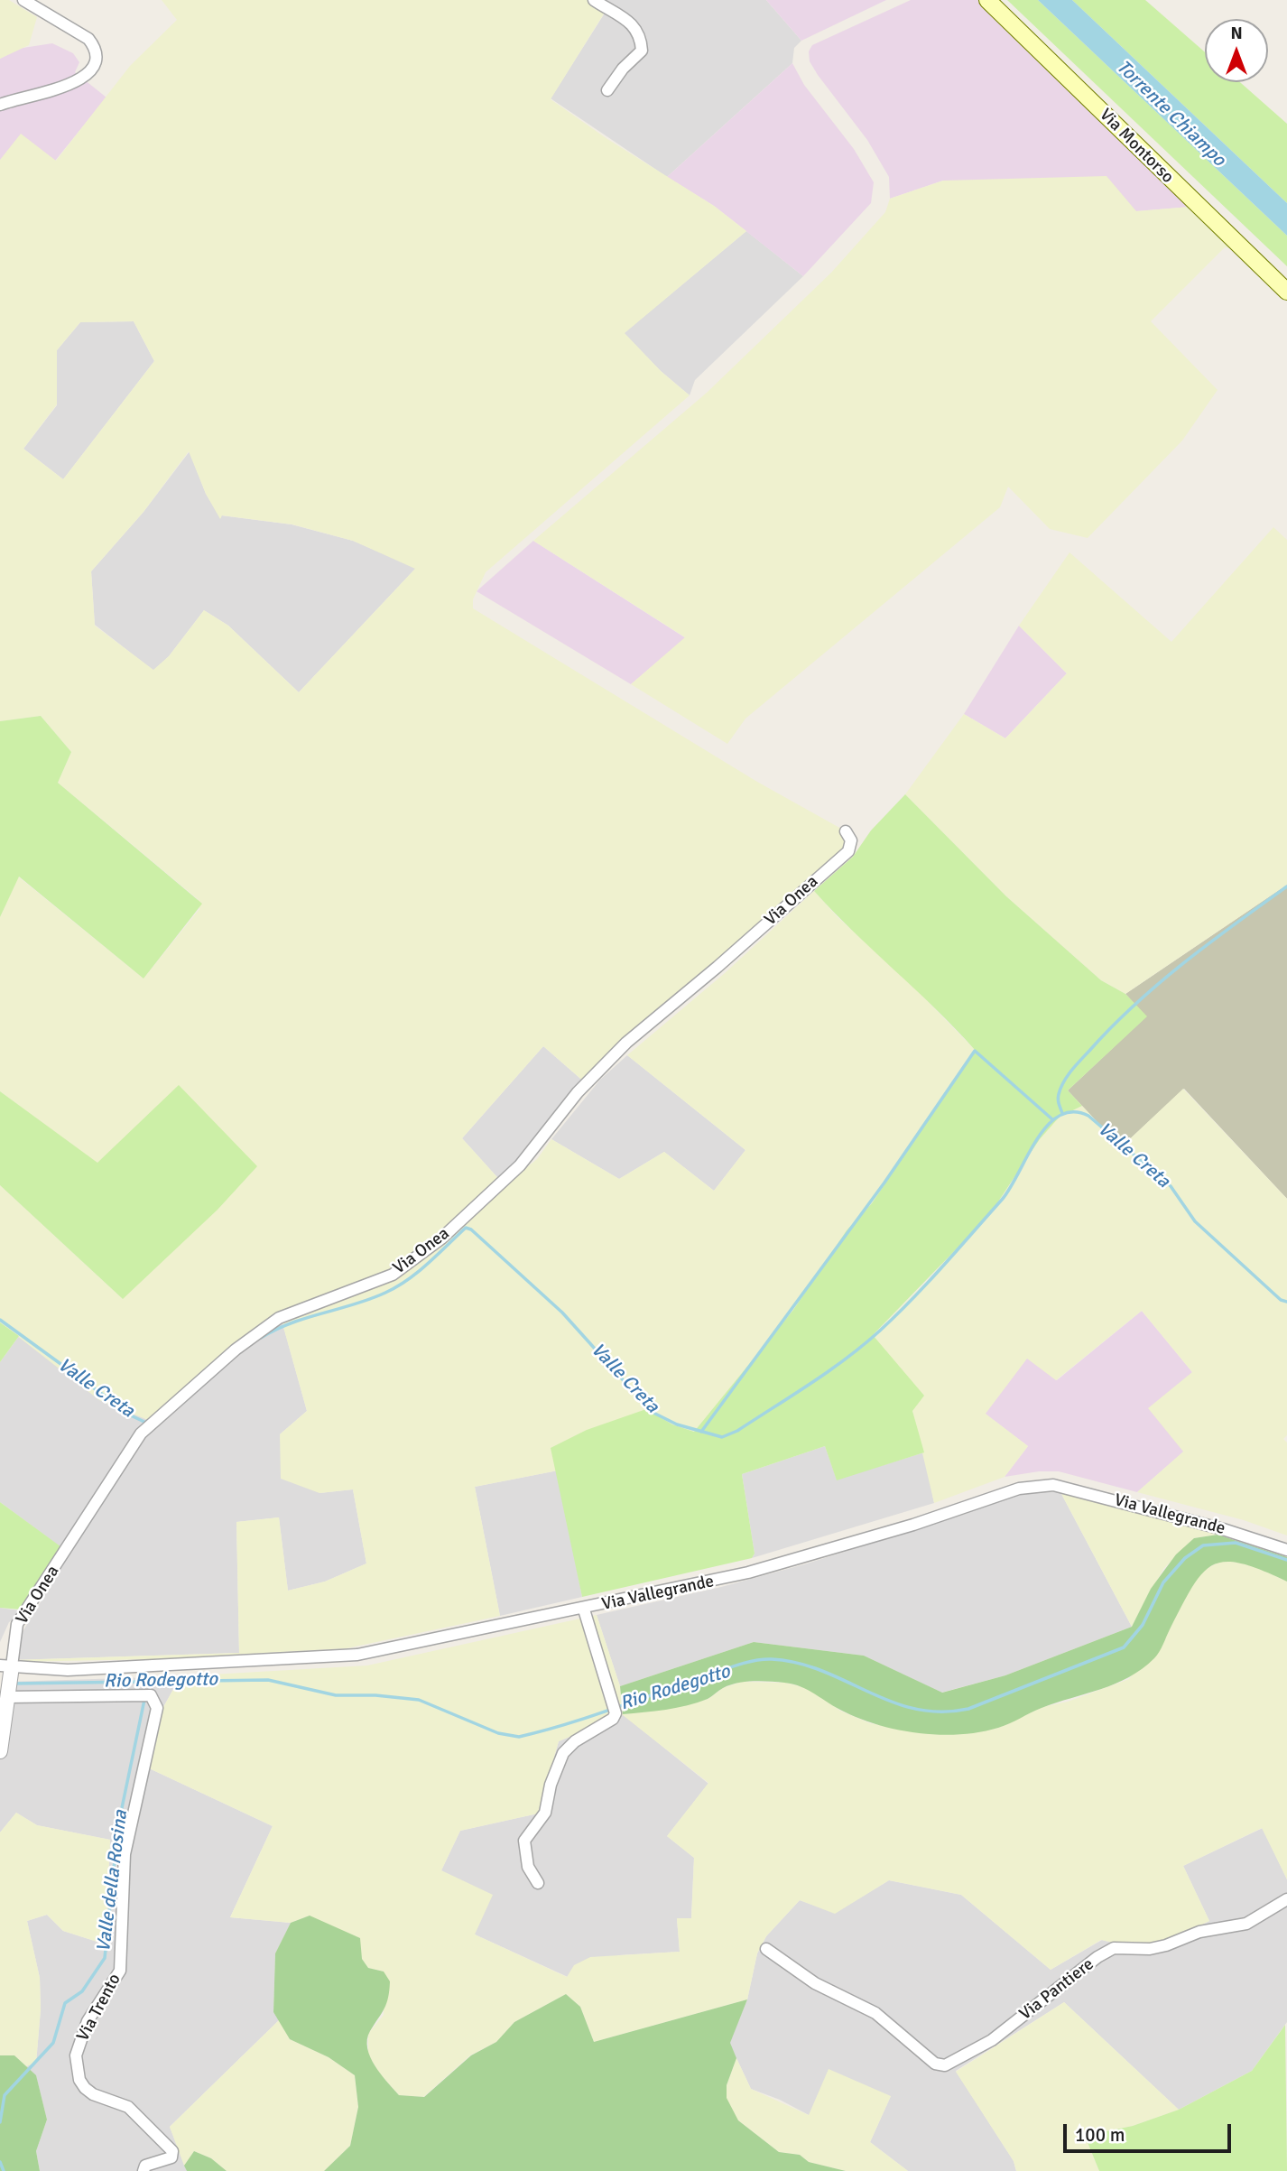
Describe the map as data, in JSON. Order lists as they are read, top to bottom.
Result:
{
  "streets": {
    "main road": ["Via Montorso"],
    "street": [
      "Via Onea",
      "Via Vallegrande",
      "Via Pantiere",
      "Via Trento"
    ]
  },
  "crossings": [
    ["Via Onea", "Via Vallegrande"]
  ],
  "water": [
    "Torrente Chiampo",
    "Valle Creta",
    "Rio Rodegotto",
    "Valle della Rosina"
  ],
  "scale_bar": "100 m",
  "north": "top"
}
